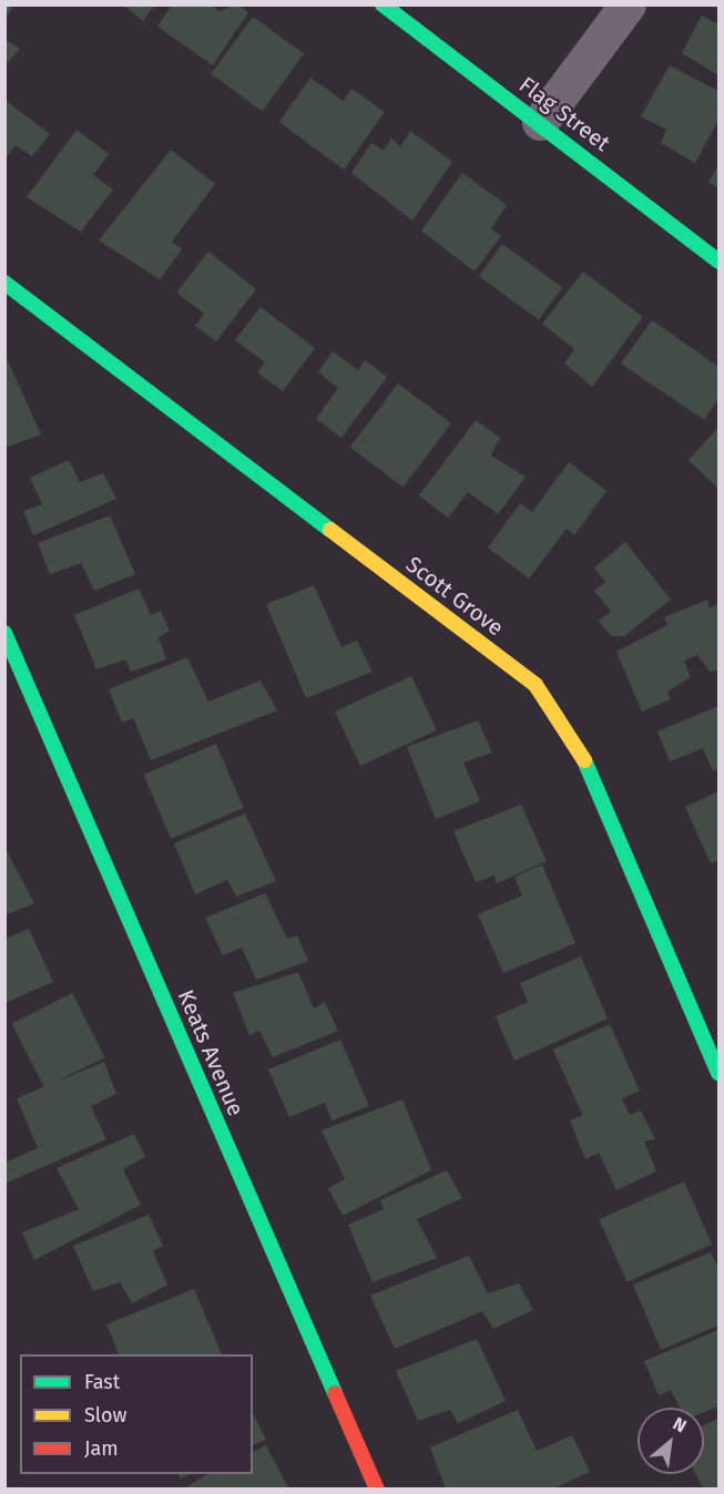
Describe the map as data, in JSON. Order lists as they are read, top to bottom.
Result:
{
  "streets": {
    "street": ["Flag Street", "Scott Grove", "Keats Avenue"]
  },
  "legend": ["Fast", "Slow", "Jam"],
  "north": "top right"
}
